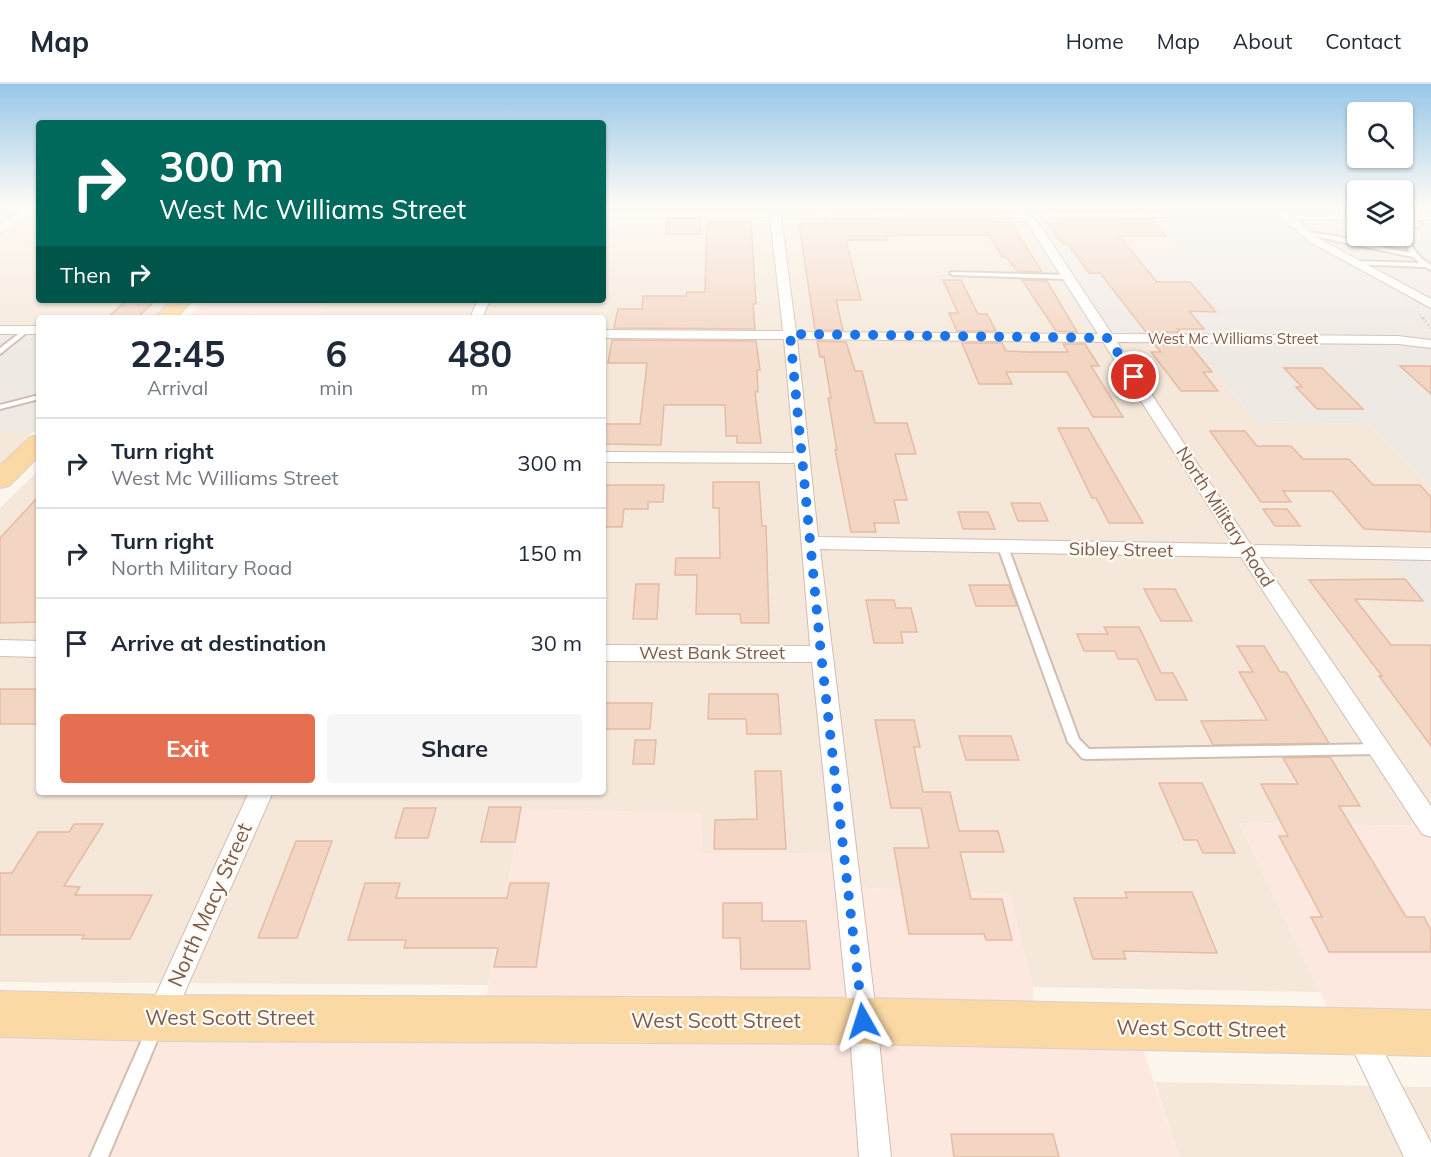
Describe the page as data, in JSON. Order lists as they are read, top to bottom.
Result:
{
  "streets": {
    "main road": ["West Scott Street"],
    "street": [
      "West Mc Williams Street",
      "North Military Road",
      "Sibley Street",
      "West Bank Street",
      "North Macy Street"
    ]
  },
  "crossings": [
    ["West Mc Williams Street", "North Military Road"],
    ["North Military Road", "Sibley Street"],
    ["North Macy Street", "West Scott Street"]
  ],
  "page": {
    "header": "Map",
    "nav": [
      "Home",
      "Map",
      "About",
      "Contact"
    ],
    "turn": ["300 m", "West Mc Williams Street"],
    "then": "Then",
    "eta": [
      "22:45",
      "Arrival",
      "6",
      "min",
      "480",
      "m"
    ],
    "list": [
      {
        "name": "Turn right",
        "note": "West Mc Williams Street",
        "value": "300 m"
      },
      {
        "name": "Turn right",
        "note": "North Military Road",
        "value": "150 m"
      },
      {
        "name": "Arrive at destination",
        "value": "30 m"
      }
    ],
    "buttons": ["Exit", "Share"]
  }
}
